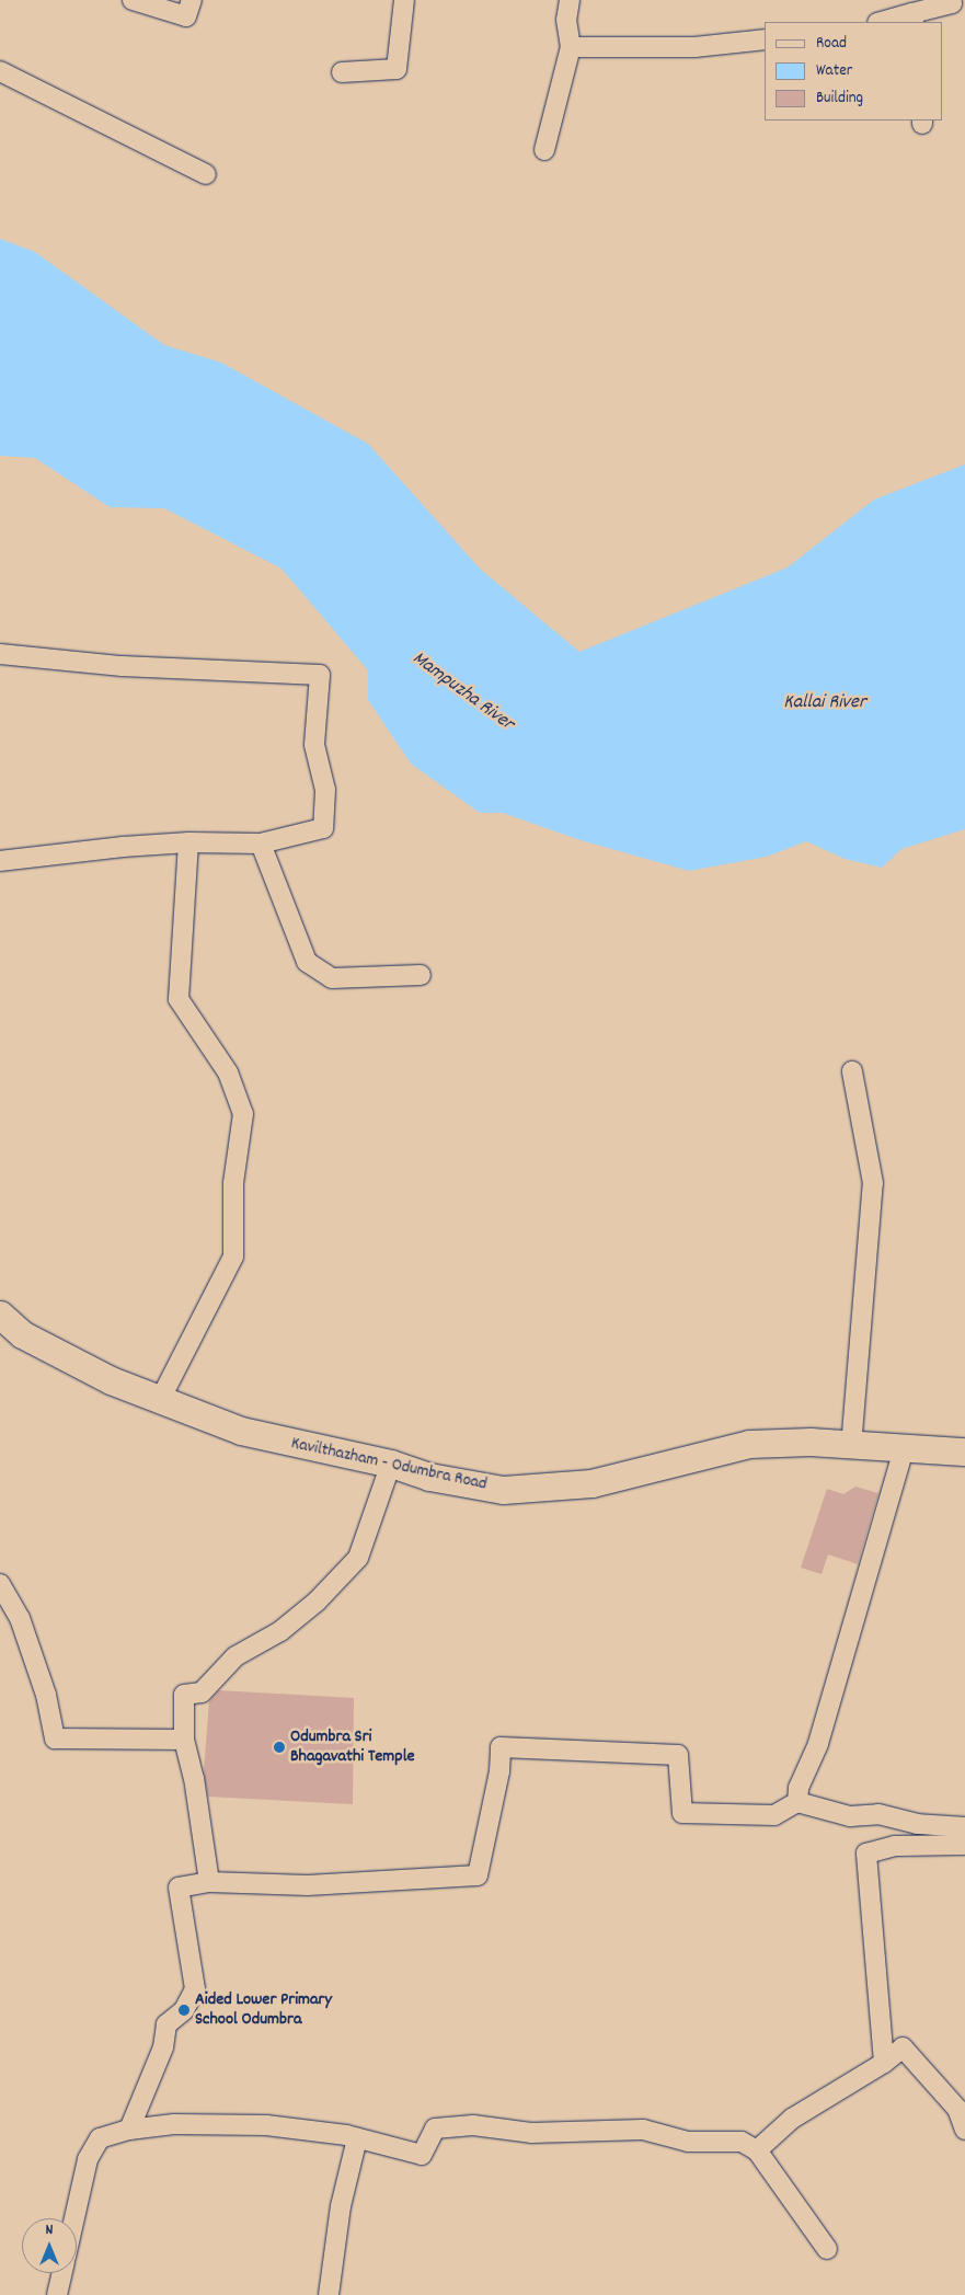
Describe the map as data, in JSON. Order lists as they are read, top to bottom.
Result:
{
  "streets": {
    "main road": ["Kavilthazham - Odumbra Road"]
  },
  "water": ["Mampuzha River", "Kallai River"],
  "places": ["Odumbra Sri Bhagavathi Temple", "Aided Lower Primary School Odumbra"],
  "legend": ["Road", "Water", "Building"],
  "north": "top"
}
